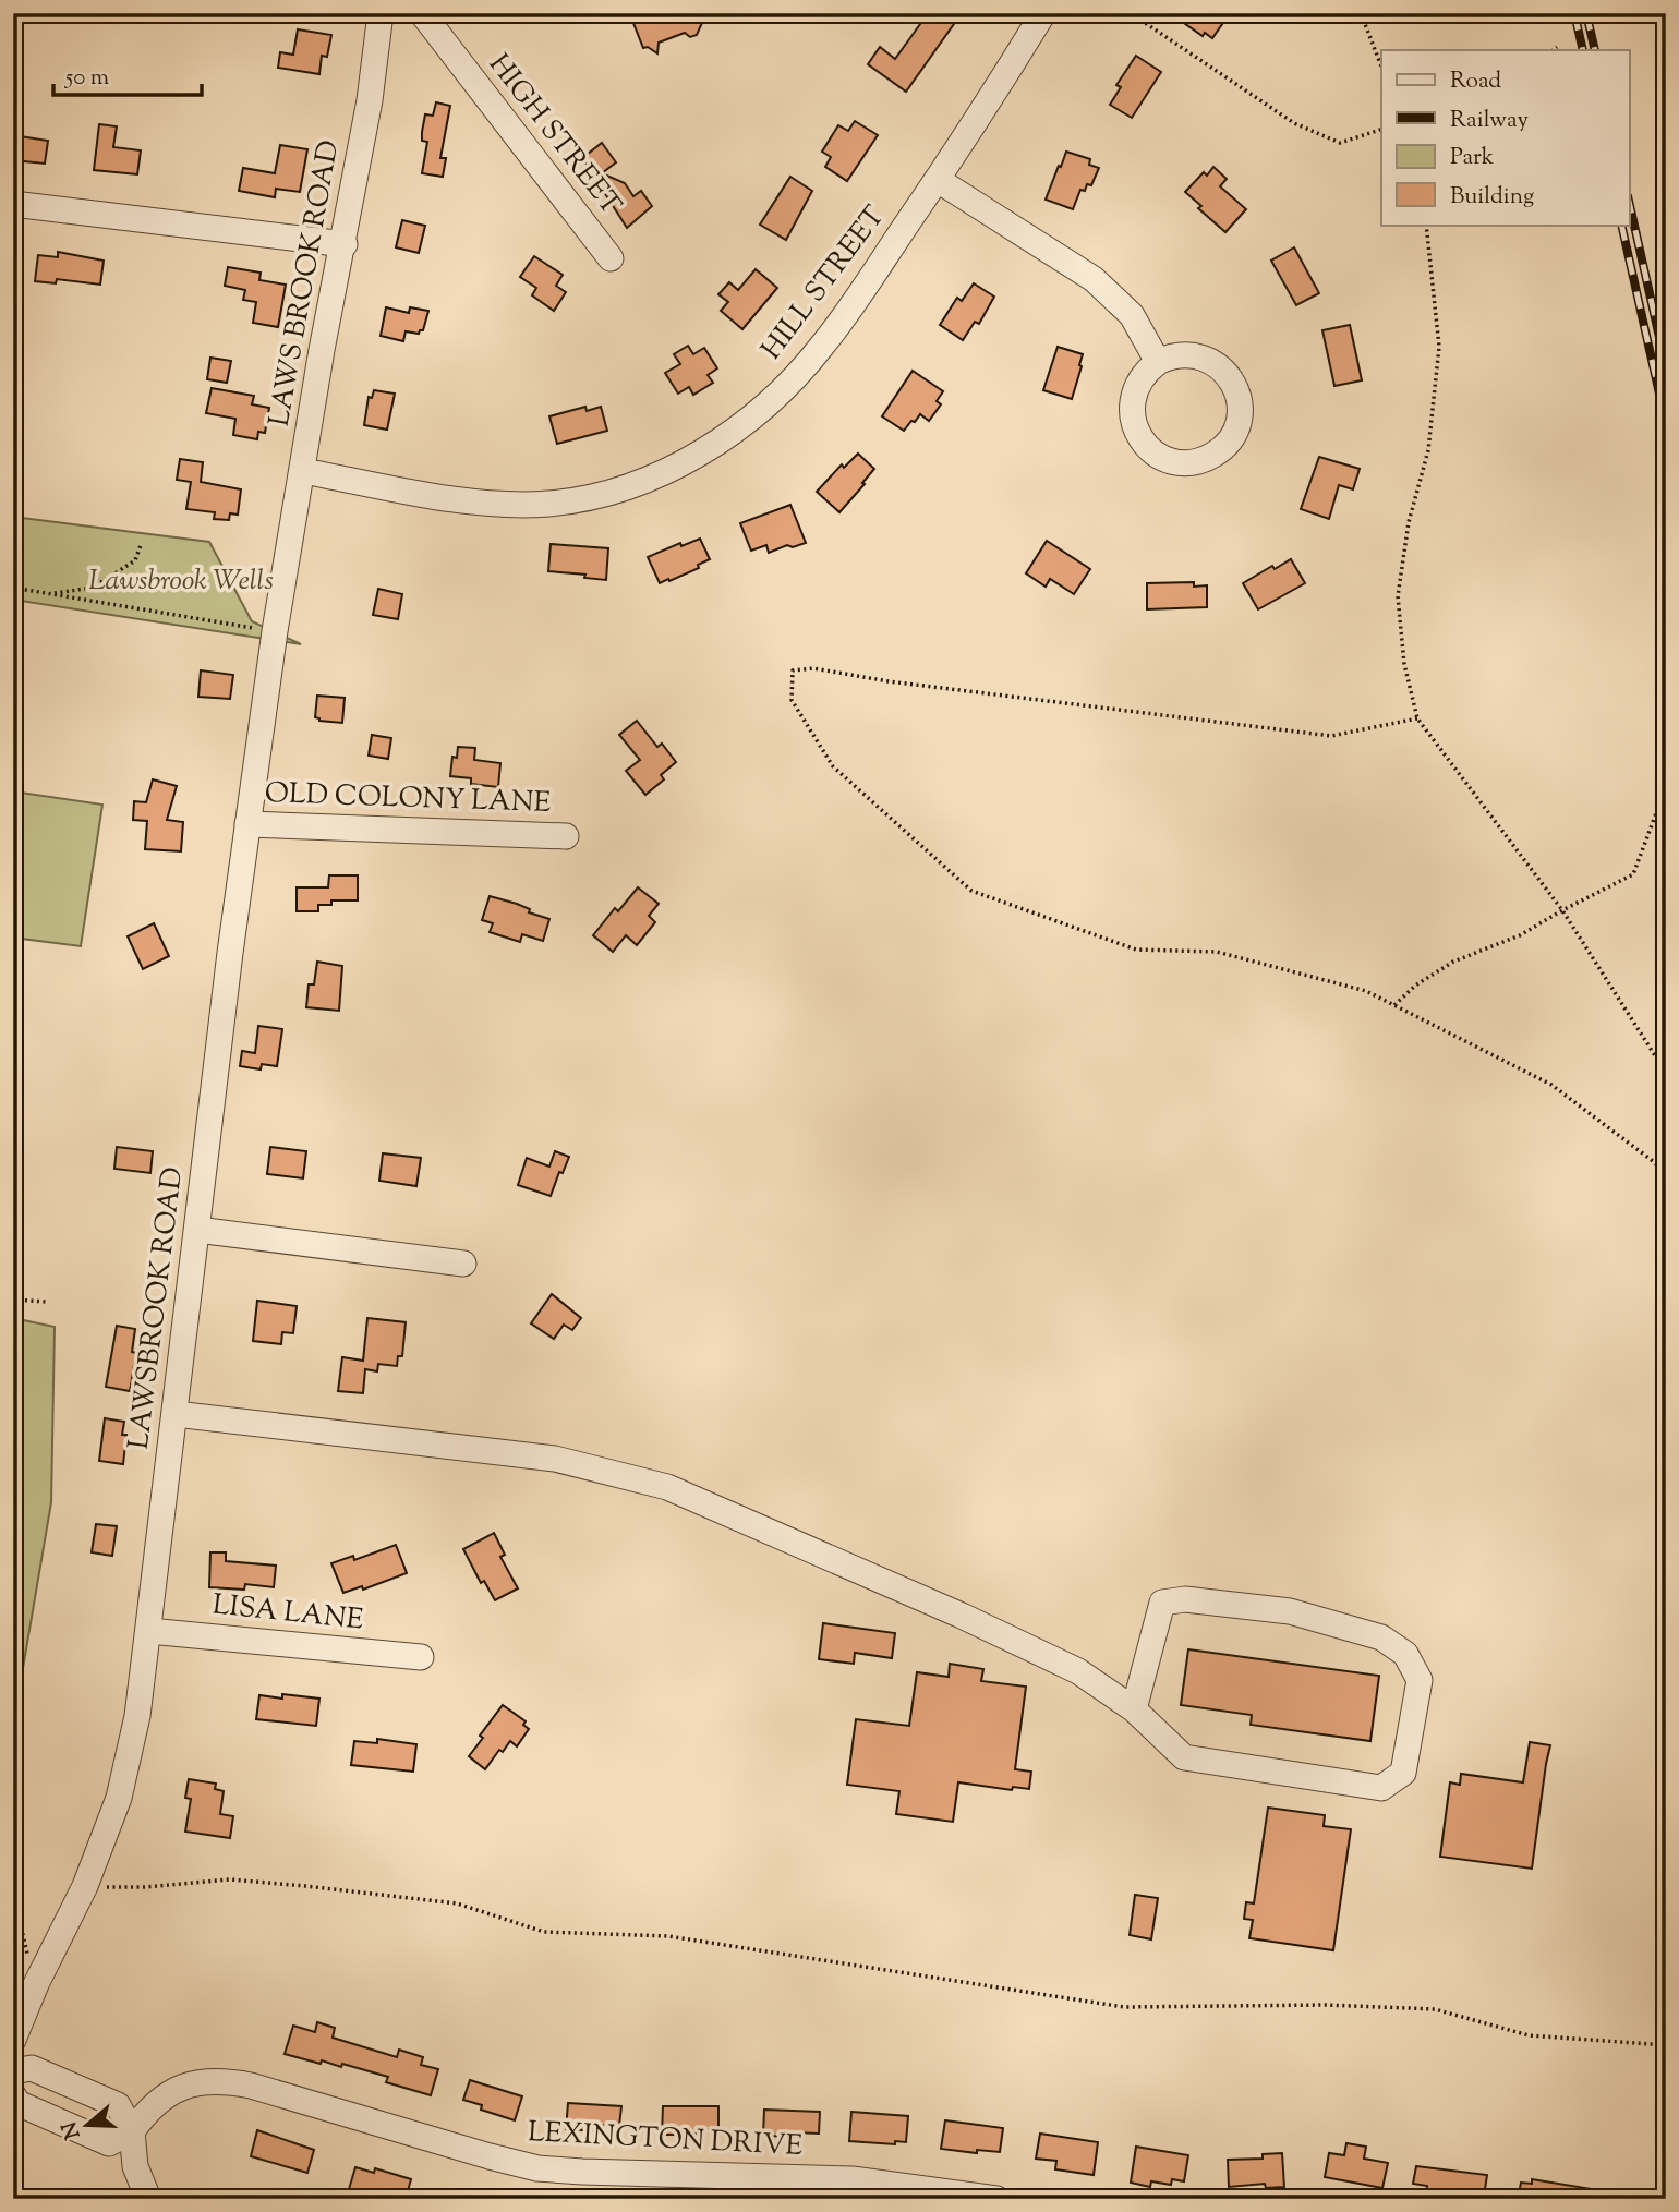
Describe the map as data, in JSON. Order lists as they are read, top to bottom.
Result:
{
  "streets": {
    "street": [
      "HIGH STREET",
      "LAWS BROOK ROAD",
      "HILL STREET",
      "OLD COLONY LANE",
      "LAWSBROOK ROAD",
      "LISA LANE",
      "LEXINGTON DRIVE"
    ]
  },
  "crossings": [
    ["LAWS BROOK ROAD", "HILL STREET"],
    ["LAWS BROOK ROAD", "LAWSBROOK ROAD"],
    ["OLD COLONY LANE", "LAWSBROOK ROAD"],
    ["LAWSBROOK ROAD", "LISA LANE"]
  ],
  "parks": ["Lawsbrook Wells"],
  "legend": [
    "Road",
    "Railway",
    "Park",
    "Building"
  ],
  "scale_bar": "50 m",
  "north": "left"
}
